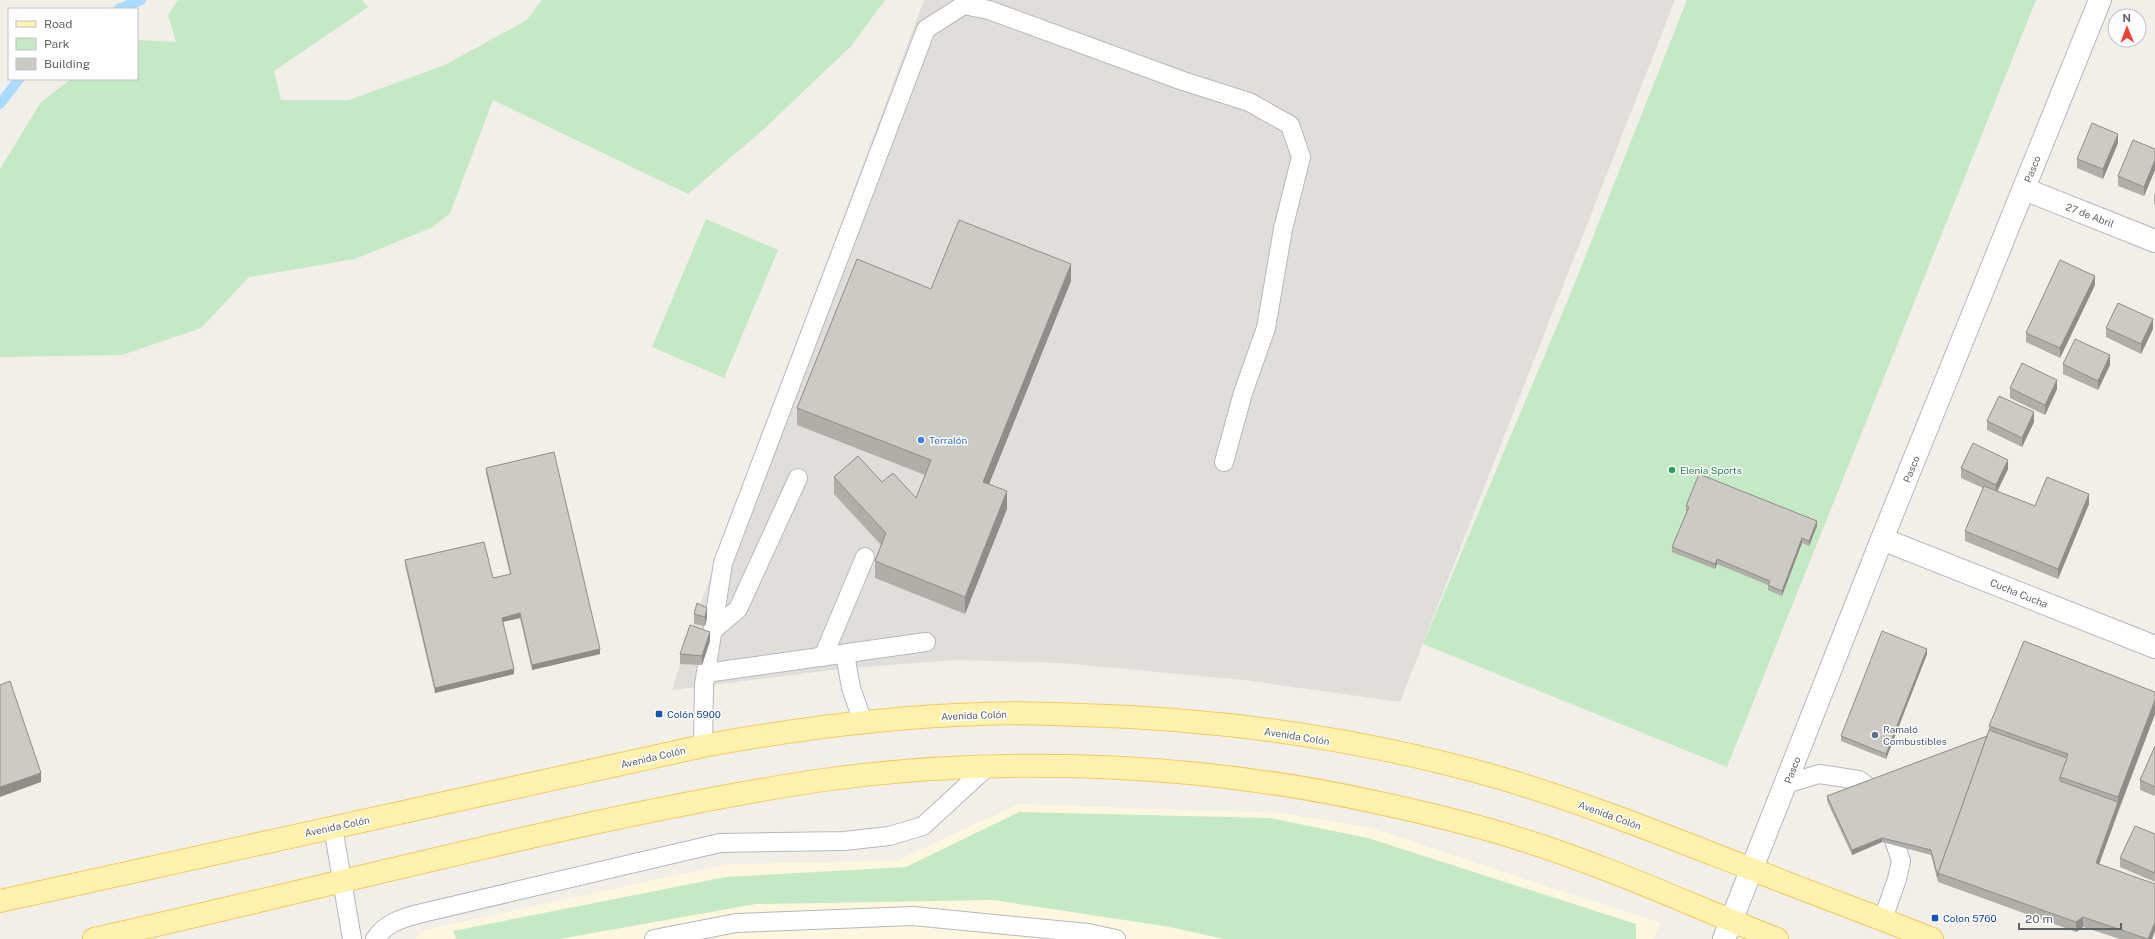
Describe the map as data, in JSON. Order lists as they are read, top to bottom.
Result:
{
  "streets": {
    "main road": ["Avenida Colón"],
    "street": ["Pasco", "27 de Abril", "Cucha Cucha"]
  },
  "crossings": [
    ["Pasco", "27 de Abril"],
    ["Pasco", "Cucha Cucha"],
    ["Pasco", "Avenida Colón"]
  ],
  "places": {
    "other": ["Terralón", "Elenia Sports", "Ramaló Combustibles"],
    "transit": ["Colón 5900", "Colon 5760"]
  },
  "legend": ["Road", "Park", "Building"],
  "scale_bar": "20 m",
  "north": "top"
}
